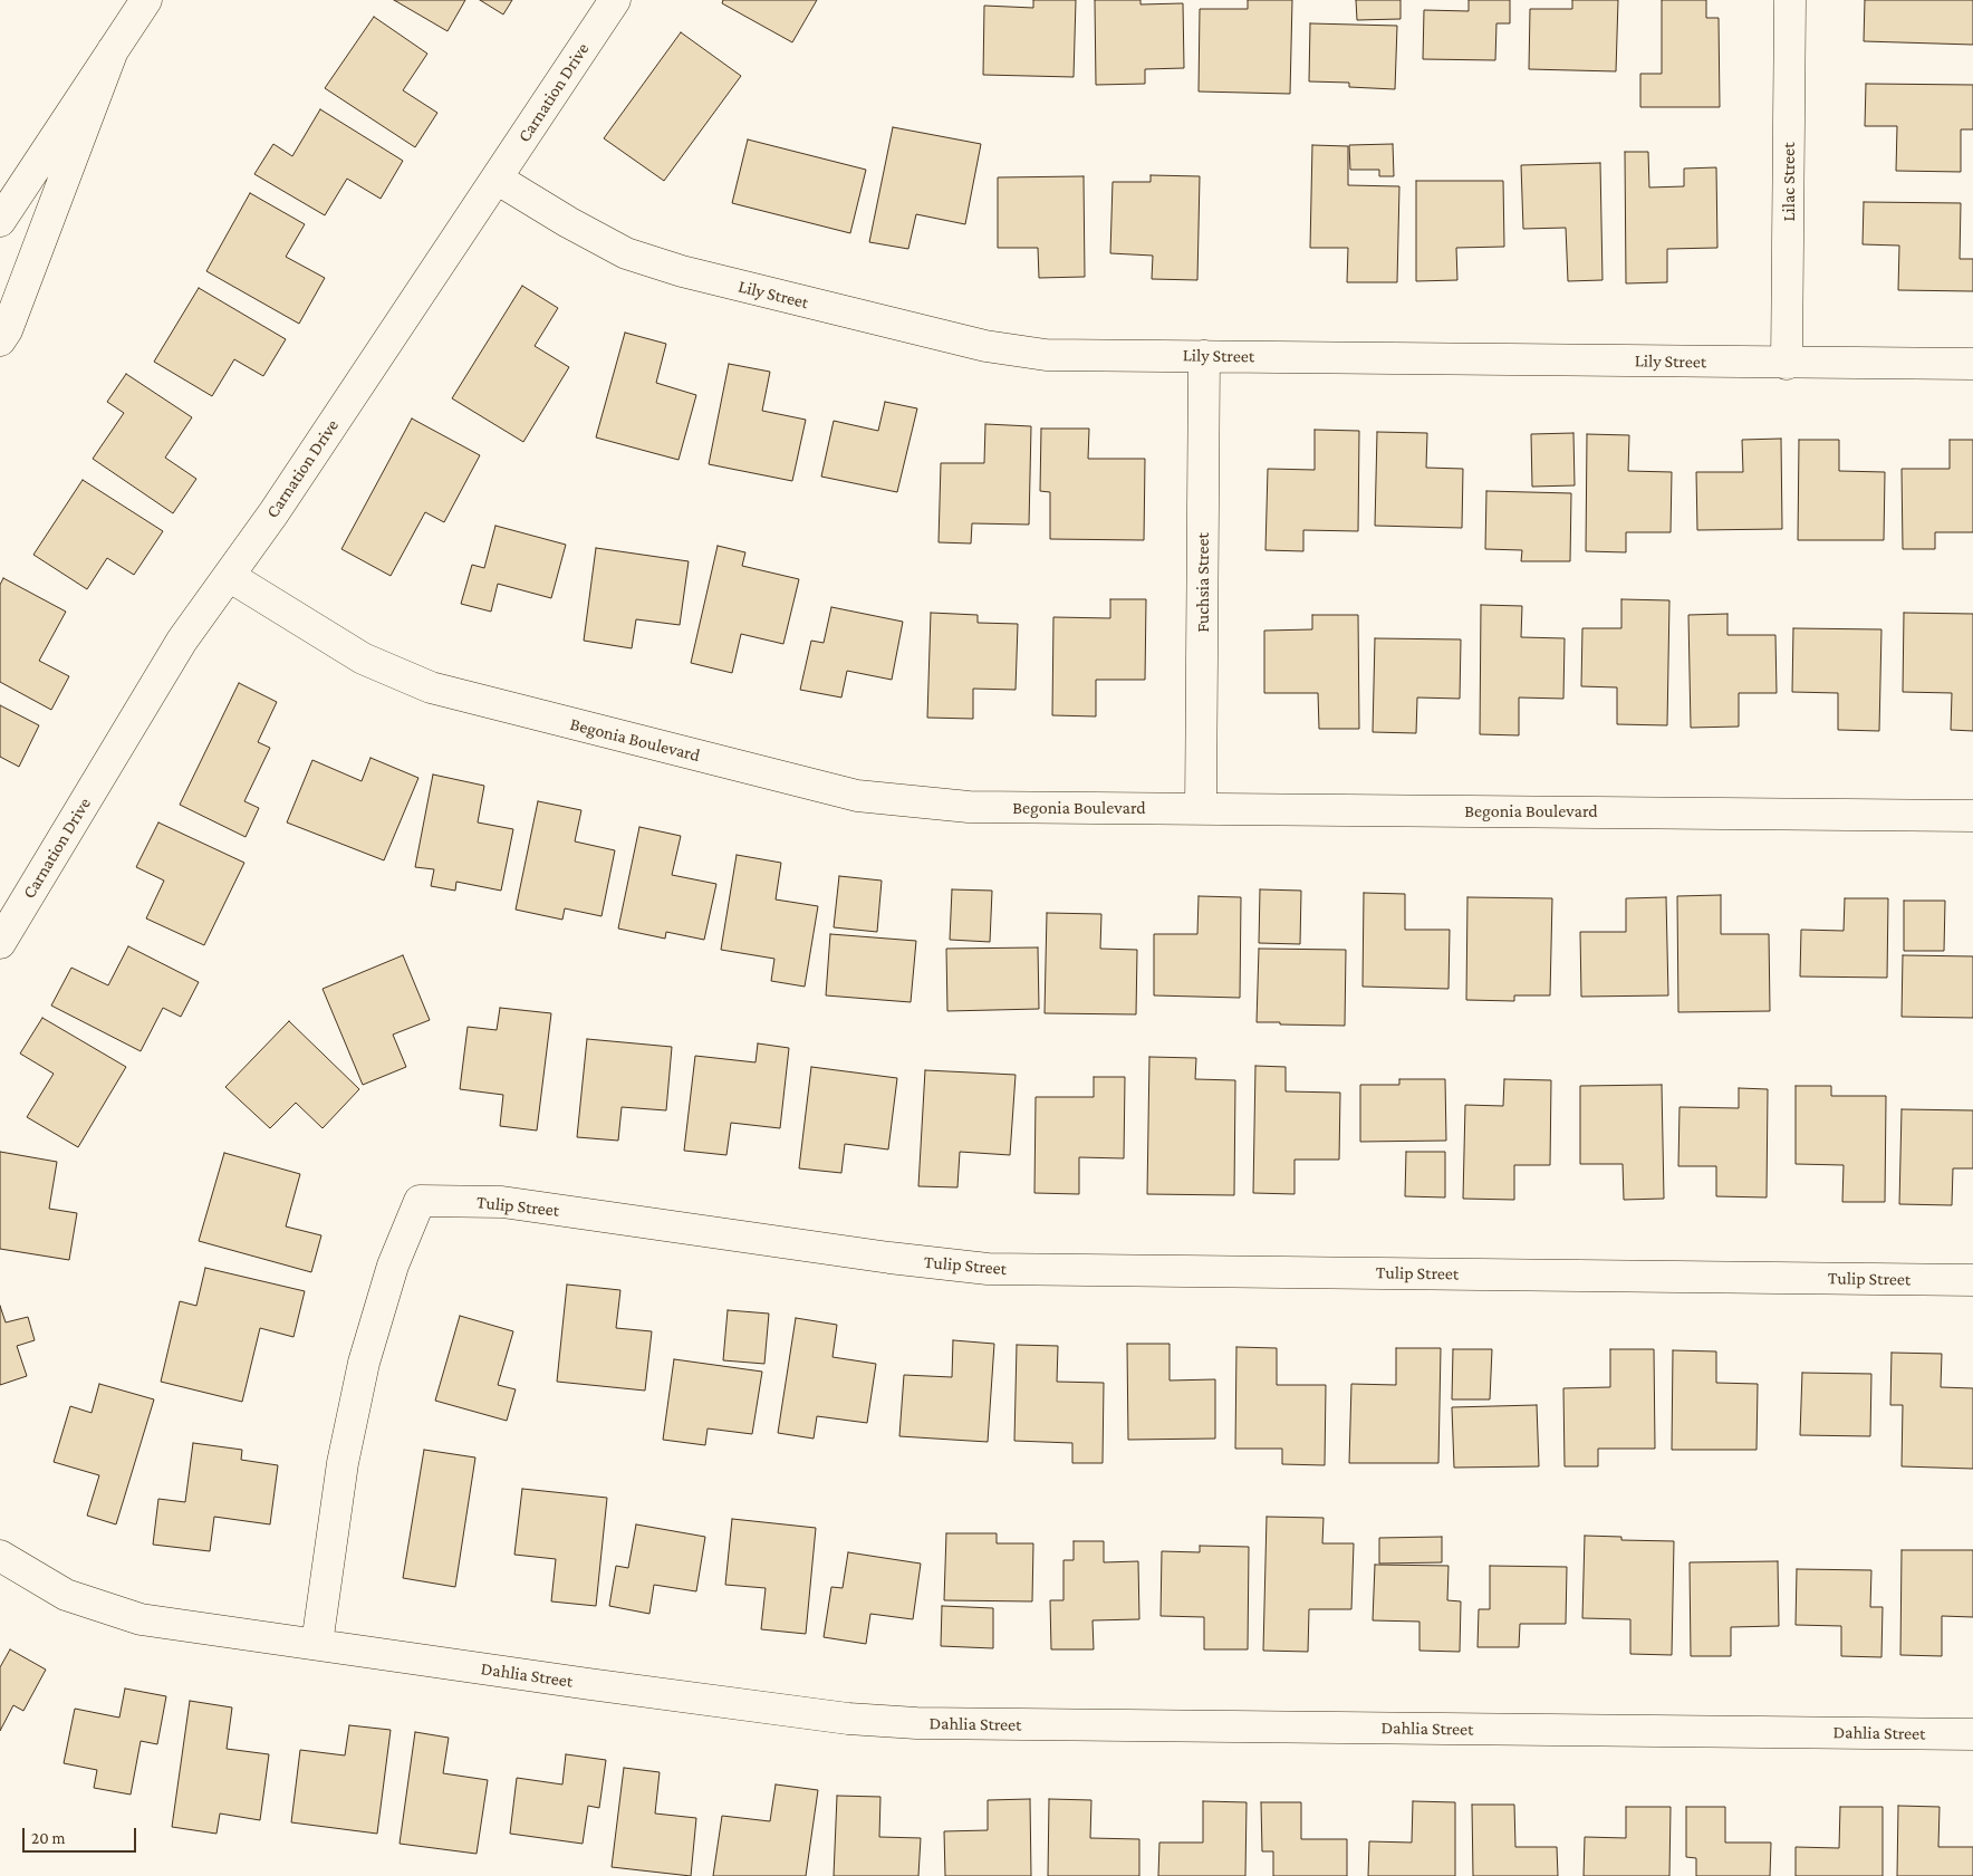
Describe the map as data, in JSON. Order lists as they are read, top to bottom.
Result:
{
  "streets": {
    "main road": [
      "Carnation Drive",
      "Lilac Street",
      "Lily Street",
      "Fuchsia Street",
      "Begonia Boulevard",
      "Tulip Street",
      "Dahlia Street"
    ]
  },
  "crossings": [
    ["Carnation Drive", "Lily Street"],
    ["Carnation Drive", "Begonia Boulevard"],
    ["Lilac Street", "Lily Street"],
    ["Lily Street", "Fuchsia Street"],
    ["Fuchsia Street", "Begonia Boulevard"],
    ["Tulip Street", "Dahlia Street"]
  ],
  "scale_bar": "20 m"
}
